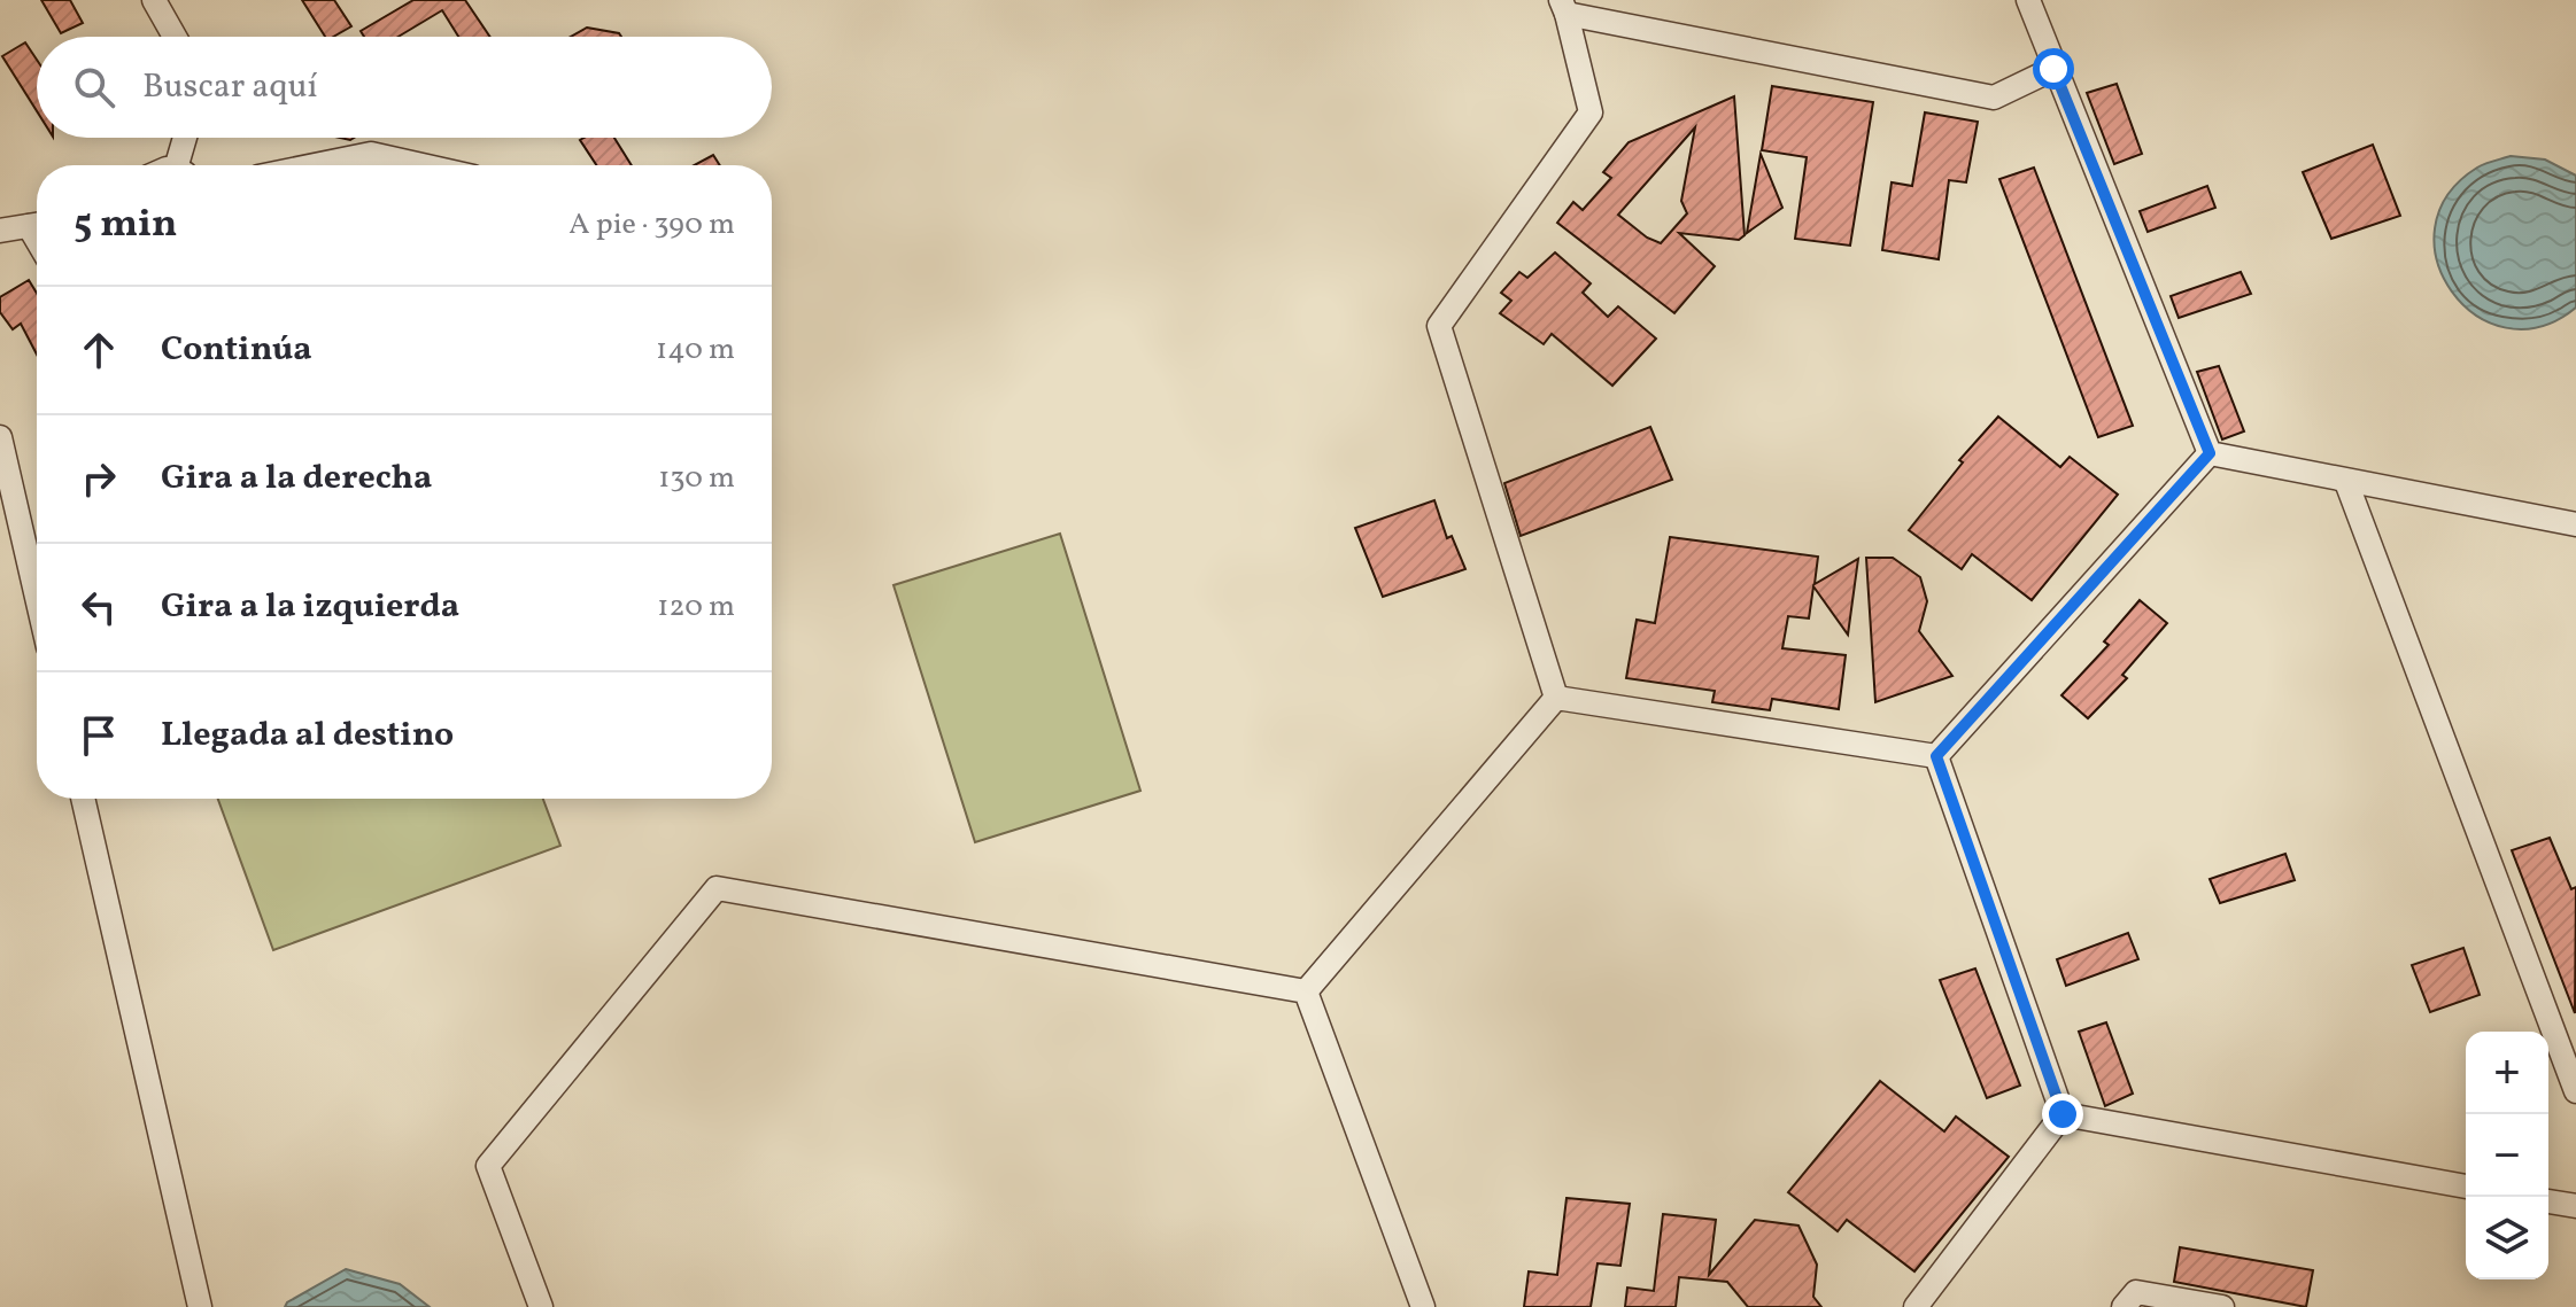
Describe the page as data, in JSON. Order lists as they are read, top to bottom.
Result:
{
  "page": {
    "search": "Buscar aquí",
    "heading": ["5 min", "A pie · 390 m"],
    "list": [
      ["Continúa", "140 m"],
      ["Gira a la derecha", "130 m"],
      ["Gira a la izquierda", "120 m"],
      "Llegada al destino"
    ],
    "map_buttons": ["+", "−"]
  }
}
